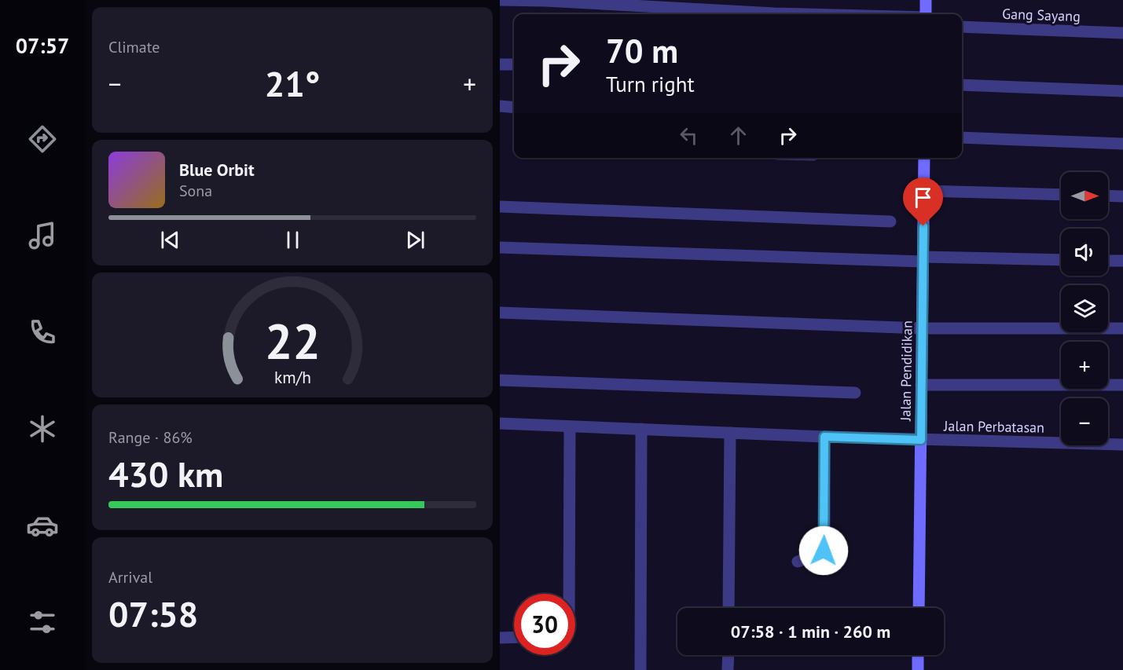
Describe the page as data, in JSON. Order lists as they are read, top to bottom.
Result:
{
  "streets": {
    "main road": ["Jalan Pendidikan"],
    "street": ["Gang Sayang", "Jalan Perbatasan"]
  },
  "crossings": [
    ["Jalan Pendidikan", "Jalan Perbatasan"]
  ],
  "north": "right",
  "page": {
    "tabs": "07:57",
    "tile": [
      "Climate",
      ["Range · 86%", "430 km"],
      ["Arrival", "07:58"]
    ],
    "turn": ["70 m", "Turn right"],
    "heat": ["−", "21°", "+"],
    "song": ["Blue Orbit", "Sona"],
    "map_buttons": ["+", "−"],
    "limit": "30",
    "trip": "07:58 · 1 min · 260 m",
    "gauge": ["22", "km/h"]
  }
}
